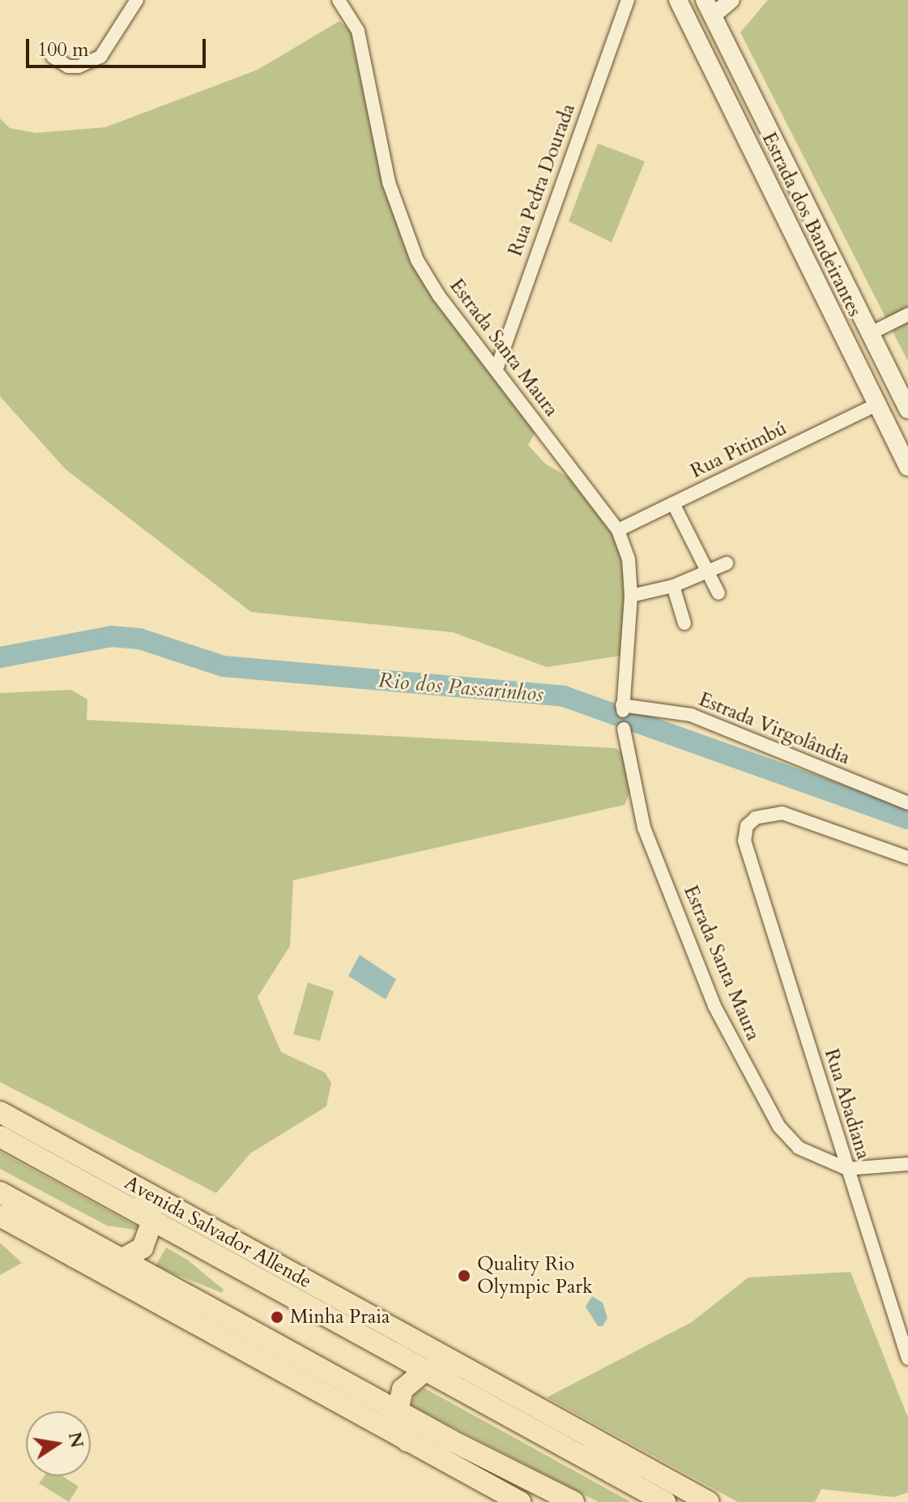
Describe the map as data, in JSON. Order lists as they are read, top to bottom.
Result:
{
  "streets": {
    "main road": ["Estrada dos Bandeirantes", "Avenida Salvador Allende"],
    "street": [
      "Rua Pedra Dourada",
      "Estrada Santa Maura",
      "Rua Pitimbú",
      "Estrada Virgolândia",
      "Rua Abadiana"
    ]
  },
  "crossings": [
    ["Rua Pedra Dourada", "Estrada Santa Maura"],
    ["Estrada dos Bandeirantes", "Rua Pitimbú"],
    ["Estrada Santa Maura", "Rua Pitimbú"],
    ["Estrada Santa Maura", "Estrada Virgolândia"],
    ["Estrada Santa Maura", "Rua Abadiana"]
  ],
  "water": ["Rio dos Passarinhos"],
  "places": ["Quality Rio Olympic Park", "Minha Praia"],
  "scale_bar": "100 m",
  "north": "right"
}
